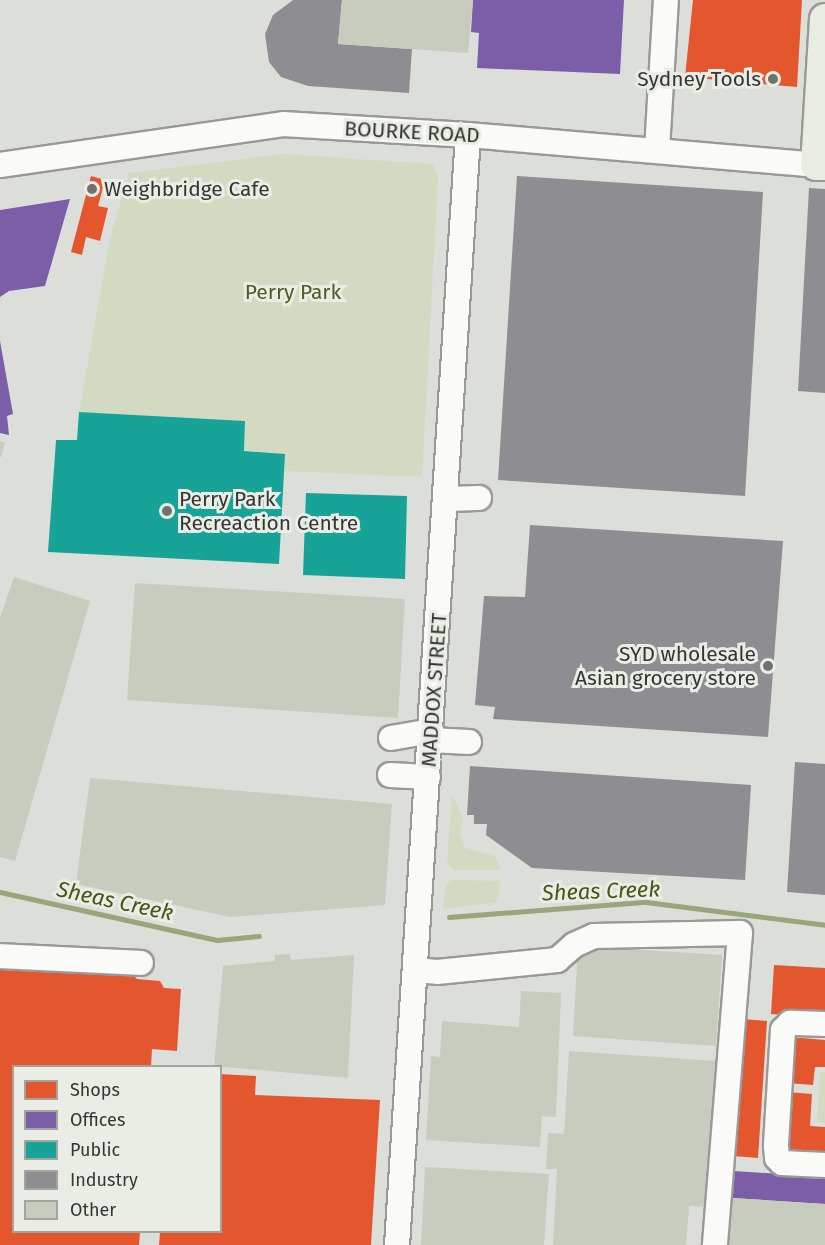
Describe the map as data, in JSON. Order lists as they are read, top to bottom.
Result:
{
  "streets": {
    "street": ["BOURKE ROAD", "MADDOX STREET"]
  },
  "crossings": [
    ["BOURKE ROAD", "MADDOX STREET"]
  ],
  "water": ["Sheas Creek"],
  "parks": ["Perry Park"],
  "places": [
    "Sydney Tools",
    "Weighbridge Cafe",
    "Perry Park Recreaction Centre",
    "SYD wholesale Asian grocery store"
  ],
  "legend": [
    "Shops",
    "Offices",
    "Public",
    "Industry",
    "Other"
  ]
}
